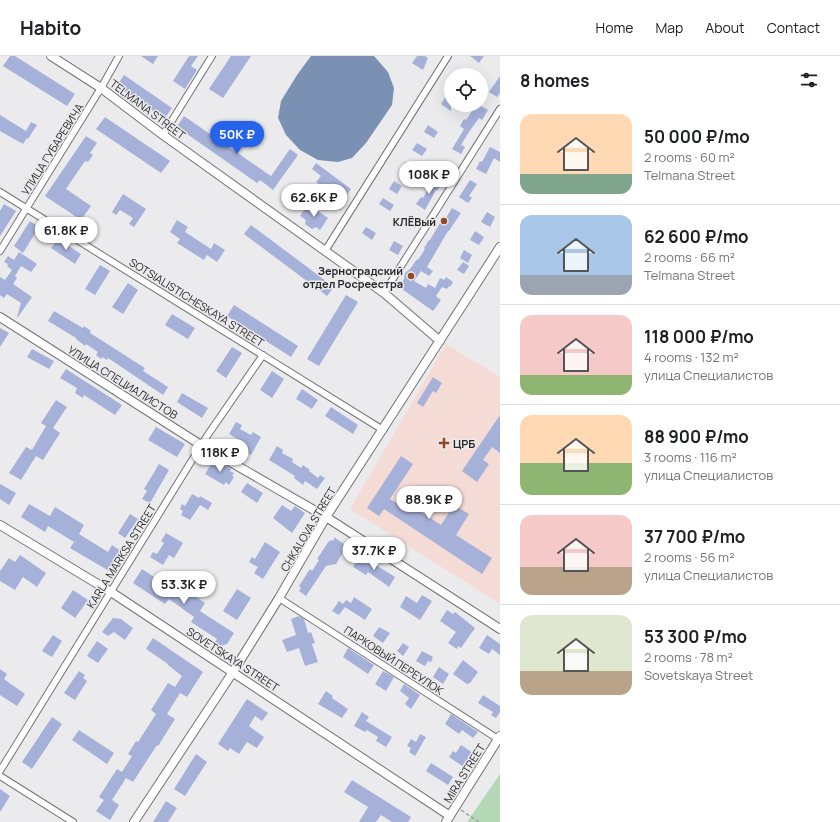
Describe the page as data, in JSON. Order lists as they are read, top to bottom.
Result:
{
  "streets": {
    "street": [
      "TELMANA STREET",
      "УЛИЦА ГУБАРЕВИЧА",
      "SOTSIALISTICHESKAYA STREET",
      "УЛИЦА СПЕЦИАЛИСТОВ",
      "CHKALOVA STREET",
      "KARLA MARKSA STREET",
      "SOVETSKAYA STREET",
      "ПАРКОВЫЙ ПЕРЕУЛОК",
      "MIRA STREET"
    ]
  },
  "crossings": [
    ["TELMANA STREET", "УЛИЦА ГУБАРЕВИЧА"],
    ["TELMANA STREET", "CHKALOVA STREET"],
    ["УЛИЦА ГУБАРЕВИЧА", "SOTSIALISTICHESKAYA STREET"],
    ["SOTSIALISTICHESKAYA STREET", "CHKALOVA STREET"],
    ["SOTSIALISTICHESKAYA STREET", "KARLA MARKSA STREET"],
    ["УЛИЦА СПЕЦИАЛИСТОВ", "CHKALOVA STREET"],
    ["УЛИЦА СПЕЦИАЛИСТОВ", "KARLA MARKSA STREET"],
    ["CHKALOVA STREET", "SOVETSKAYA STREET"],
    ["CHKALOVA STREET", "ПАРКОВЫЙ ПЕРЕУЛОК"],
    ["KARLA MARKSA STREET", "SOVETSKAYA STREET"],
    ["SOVETSKAYA STREET", "MIRA STREET"],
    ["ПАРКОВЫЙ ПЕРЕУЛОК", "MIRA STREET"]
  ],
  "places": {
    "other": ["КЛЁВый", "Зерноградский отдел Росреестра"],
    "health": ["ЦРБ"]
  },
  "page": {
    "header": "Habito",
    "nav": [
      "Home",
      "Map",
      "About",
      "Contact"
    ],
    "heading": "8 homes",
    "list": [
      {
        "name": "50 000 ₽/mo",
        "note": "2 rooms · 60 m² · Telmana Street"
      },
      {
        "name": "62 600 ₽/mo",
        "note": "2 rooms · 66 m² · Telmana Street"
      },
      {
        "name": "118 000 ₽/mo",
        "note": "4 rooms · 132 m² · улица Специалистов"
      },
      {
        "name": "88 900 ₽/mo",
        "note": "3 rooms · 116 m² · улица Специалистов"
      },
      {
        "name": "37 700 ₽/mo",
        "note": "2 rooms · 56 m² · улица Специалистов"
      },
      {
        "name": "53 300 ₽/mo",
        "note": "2 rooms · 78 m² · Sovetskaya Street"
      }
    ],
    "price": [
      "50K ₽",
      "108K ₽",
      "62.6K ₽",
      "61.8K ₽",
      "118K ₽",
      "88.9K ₽",
      "37.7K ₽",
      "53.3K ₽"
    ]
  }
}
